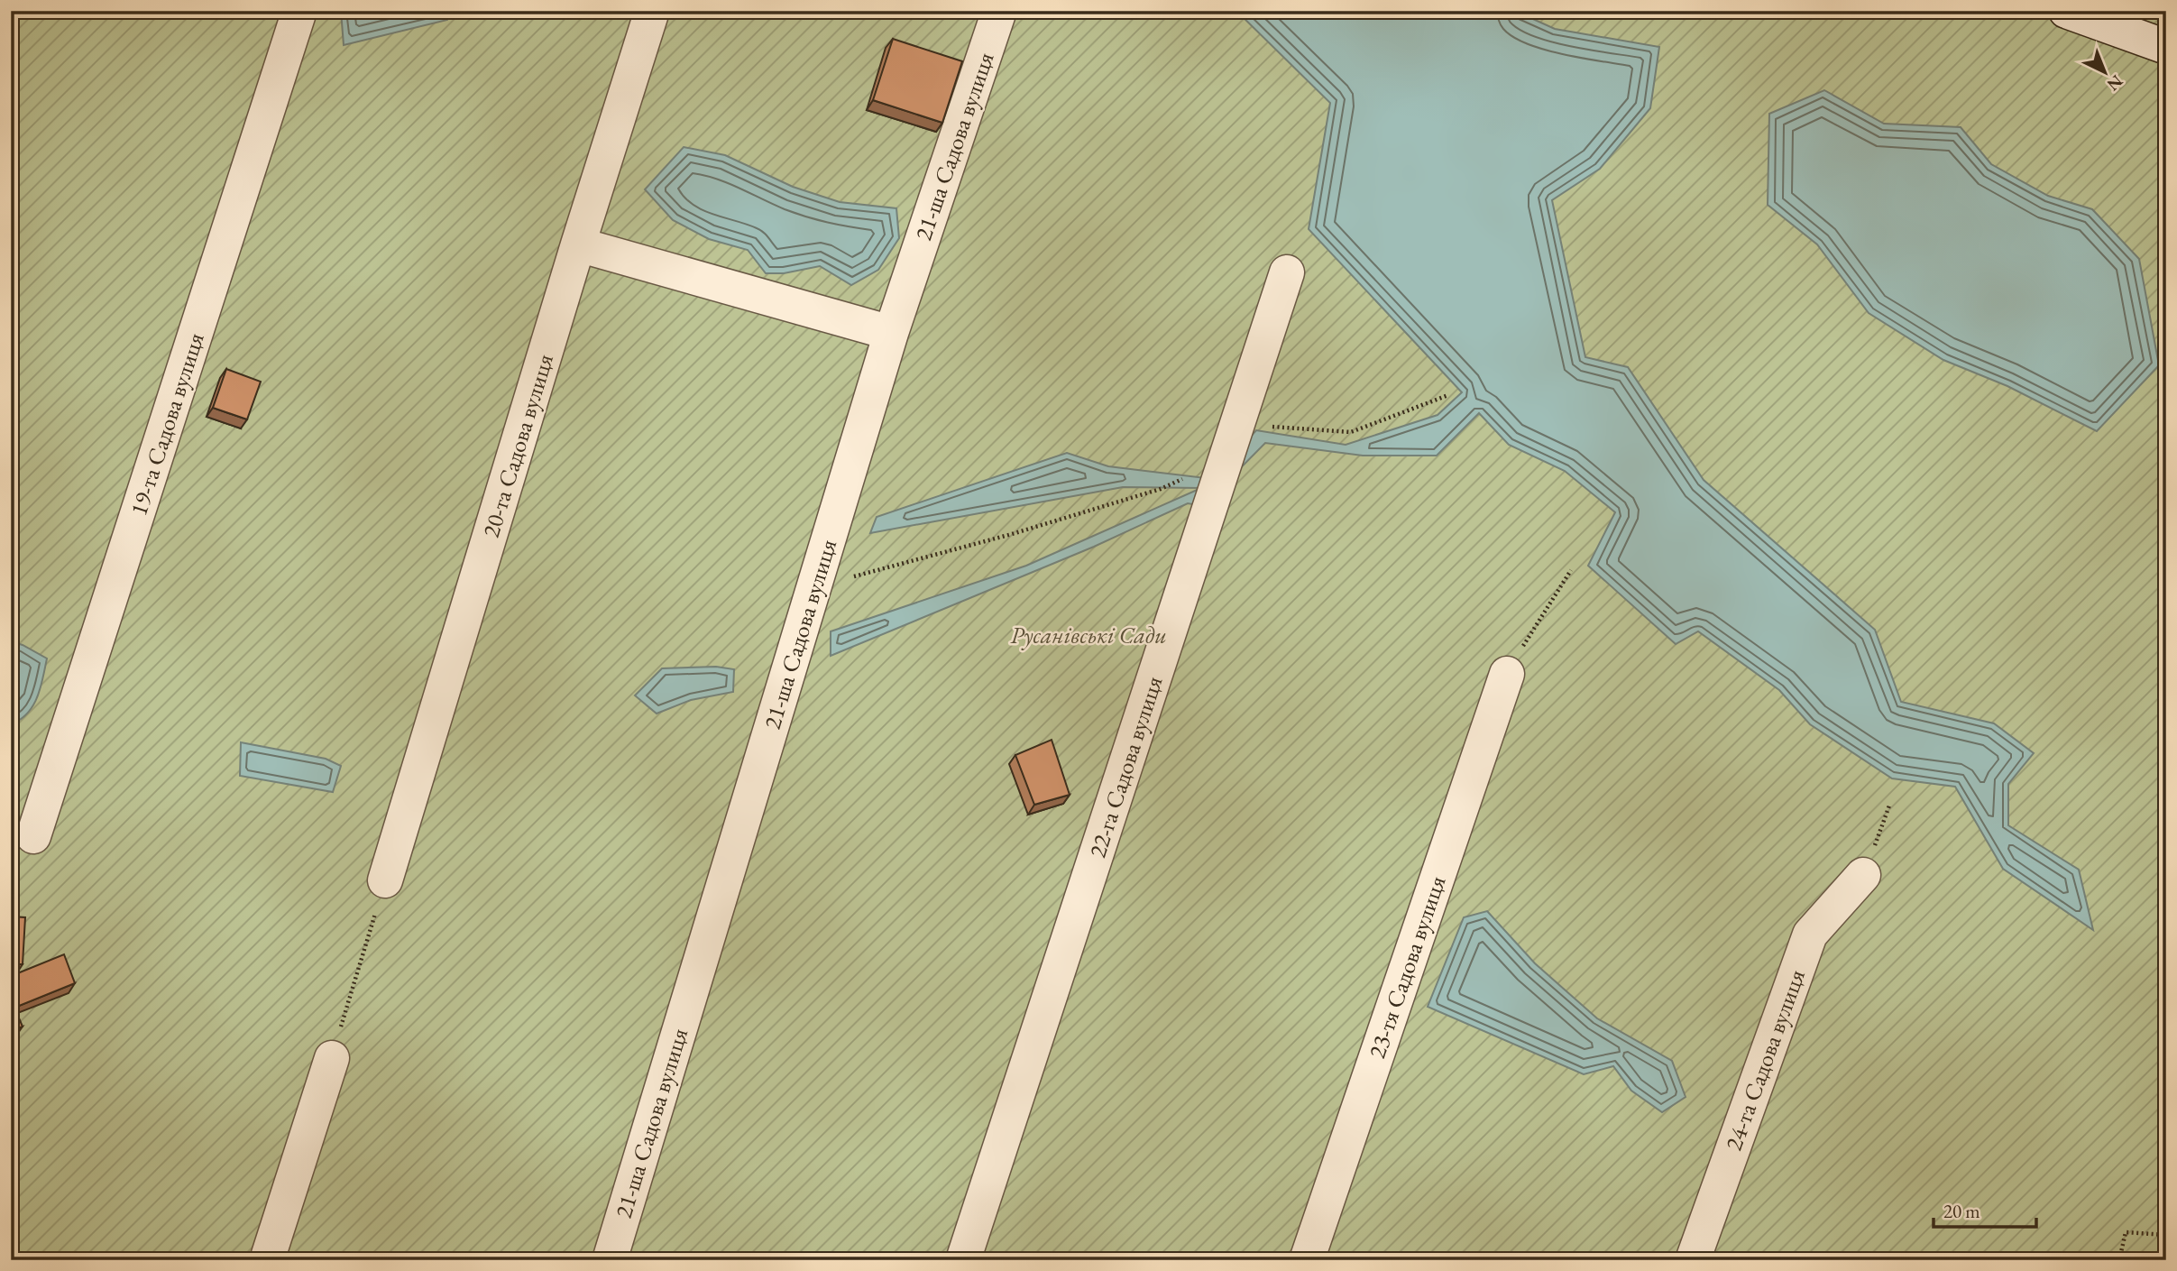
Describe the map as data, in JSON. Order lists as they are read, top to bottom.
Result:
{
  "streets": {
    "street": [
      "21-ша Садова вулиця",
      "19-та Садова вулиця",
      "20-та Садова вулиця",
      "22-га Садова вулиця",
      "23-тя Садова вулиця",
      "24-та Садова вулиця"
    ]
  },
  "parks": ["Русанівські Сади"],
  "scale_bar": "20 m",
  "north": "bottom right"
}
